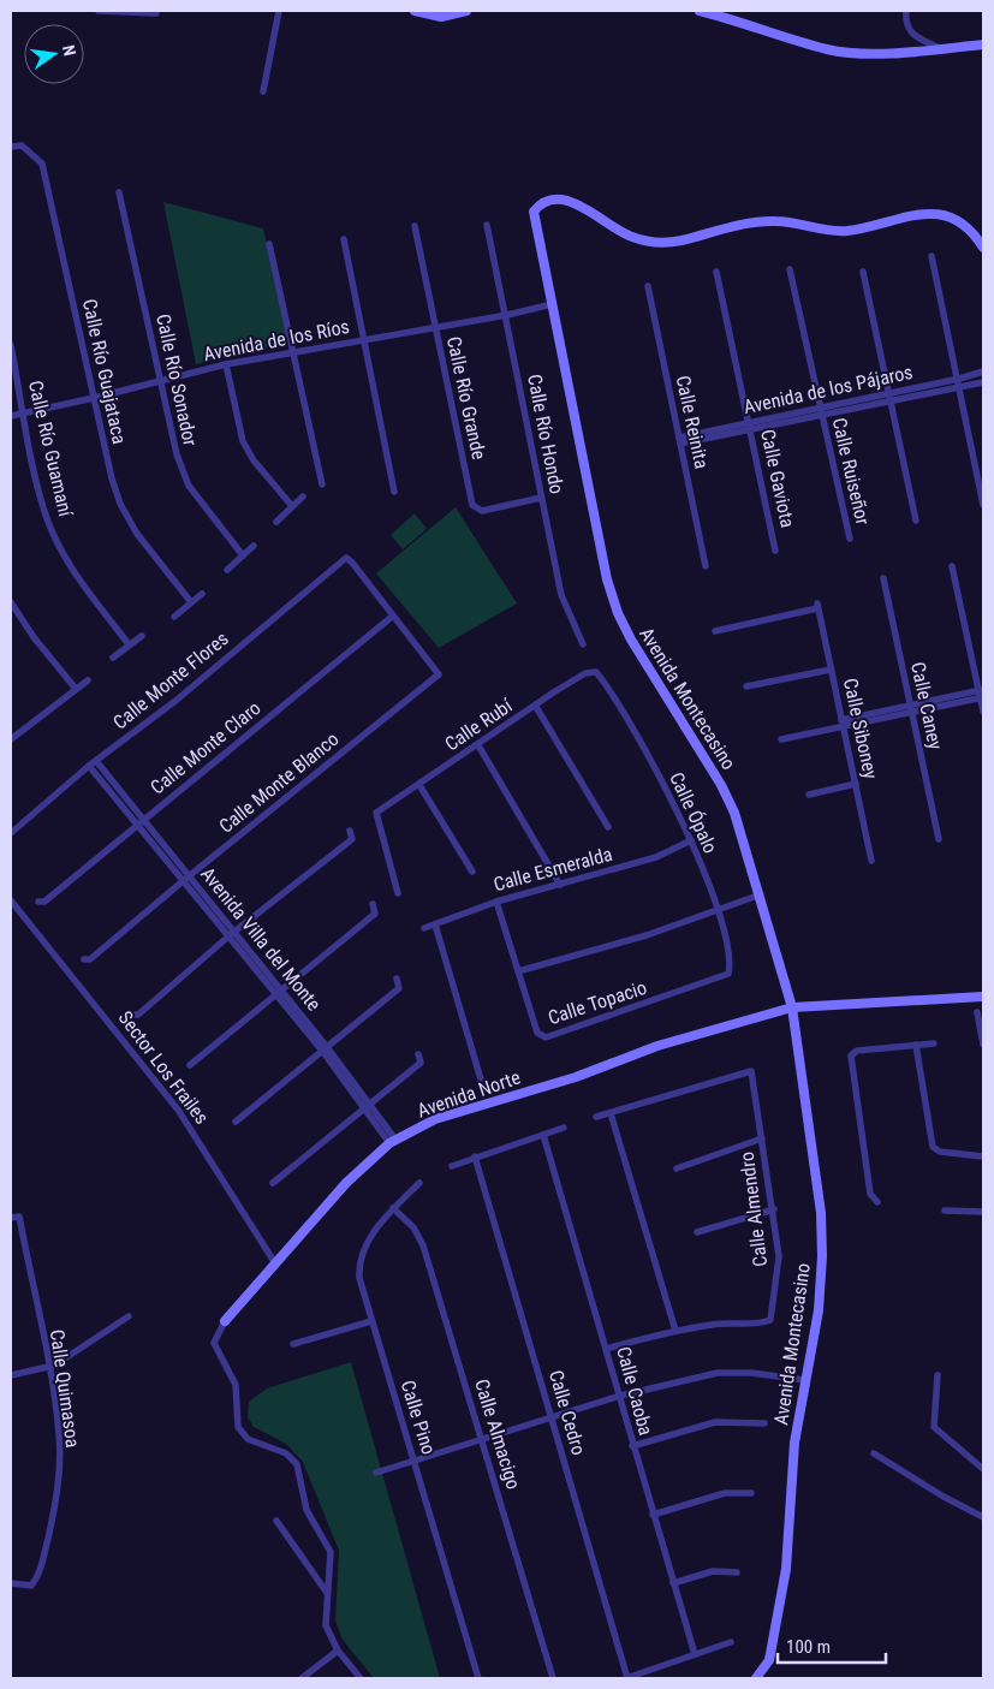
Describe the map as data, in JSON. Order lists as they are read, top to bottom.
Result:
{
  "streets": {
    "street": [
      "Avenida de los Ríos",
      "Calle Río Guajataca",
      "Calle Río Sonador",
      "Avenida de los Pájaros",
      "Calle Río Grande",
      "Calle Reinita",
      "Calle Río Hondo",
      "Calle Río Guamaní",
      "Calle Ruiseñor",
      "Calle Gaviota",
      "Calle Monte Flores",
      "Avenida Montecasino",
      "Calle Caney",
      "Calle Rubí",
      "Calle Siboney",
      "Calle Monte Claro",
      "Calle Monte Blanco",
      "Calle Ópalo",
      "Calle Esmeralda",
      "Avenida Villa del Monte",
      "Calle Topacio",
      "Sector Los Frailes",
      "Avenida Norte",
      "Calle Almendro",
      "Calle Quimasoa",
      "Calle Caoba",
      "Calle Cedro",
      "Calle Pino",
      "Calle Almacigo"
    ]
  },
  "crossings": [
    ["Avenida de los Ríos", "Calle Río Guajataca"],
    ["Avenida de los Ríos", "Calle Río Sonador"],
    ["Avenida de los Ríos", "Calle Río Grande"],
    ["Avenida de los Ríos", "Calle Río Hondo"],
    ["Avenida de los Ríos", "Calle Río Guamaní"],
    ["Avenida de los Ríos", "Avenida Montecasino"],
    ["Avenida de los Pájaros", "Calle Reinita"],
    ["Avenida de los Pájaros", "Calle Ruiseñor"],
    ["Avenida de los Pájaros", "Calle Gaviota"],
    ["Calle Río Grande", "Calle Río Hondo"],
    ["Calle Monte Flores", "Calle Monte Claro"],
    ["Calle Monte Flores", "Calle Monte Blanco"],
    ["Calle Monte Flores", "Avenida Villa del Monte"],
    ["Avenida Montecasino", "Avenida Norte"],
    ["Calle Rubí", "Calle Ópalo"],
    ["Calle Monte Claro", "Calle Monte Blanco"],
    ["Calle Monte Claro", "Avenida Villa del Monte"],
    ["Calle Monte Blanco", "Avenida Villa del Monte"],
    ["Calle Ópalo", "Calle Esmeralda"],
    ["Calle Ópalo", "Calle Topacio"],
    ["Calle Esmeralda", "Calle Topacio"],
    ["Avenida Villa del Monte", "Avenida Norte"],
    ["Sector Los Frailes", "Avenida Norte"],
    ["Calle Almendro", "Calle Caoba"],
    ["Calle Pino", "Calle Almacigo"]
  ],
  "scale_bar": "100 m",
  "north": "right"
}
